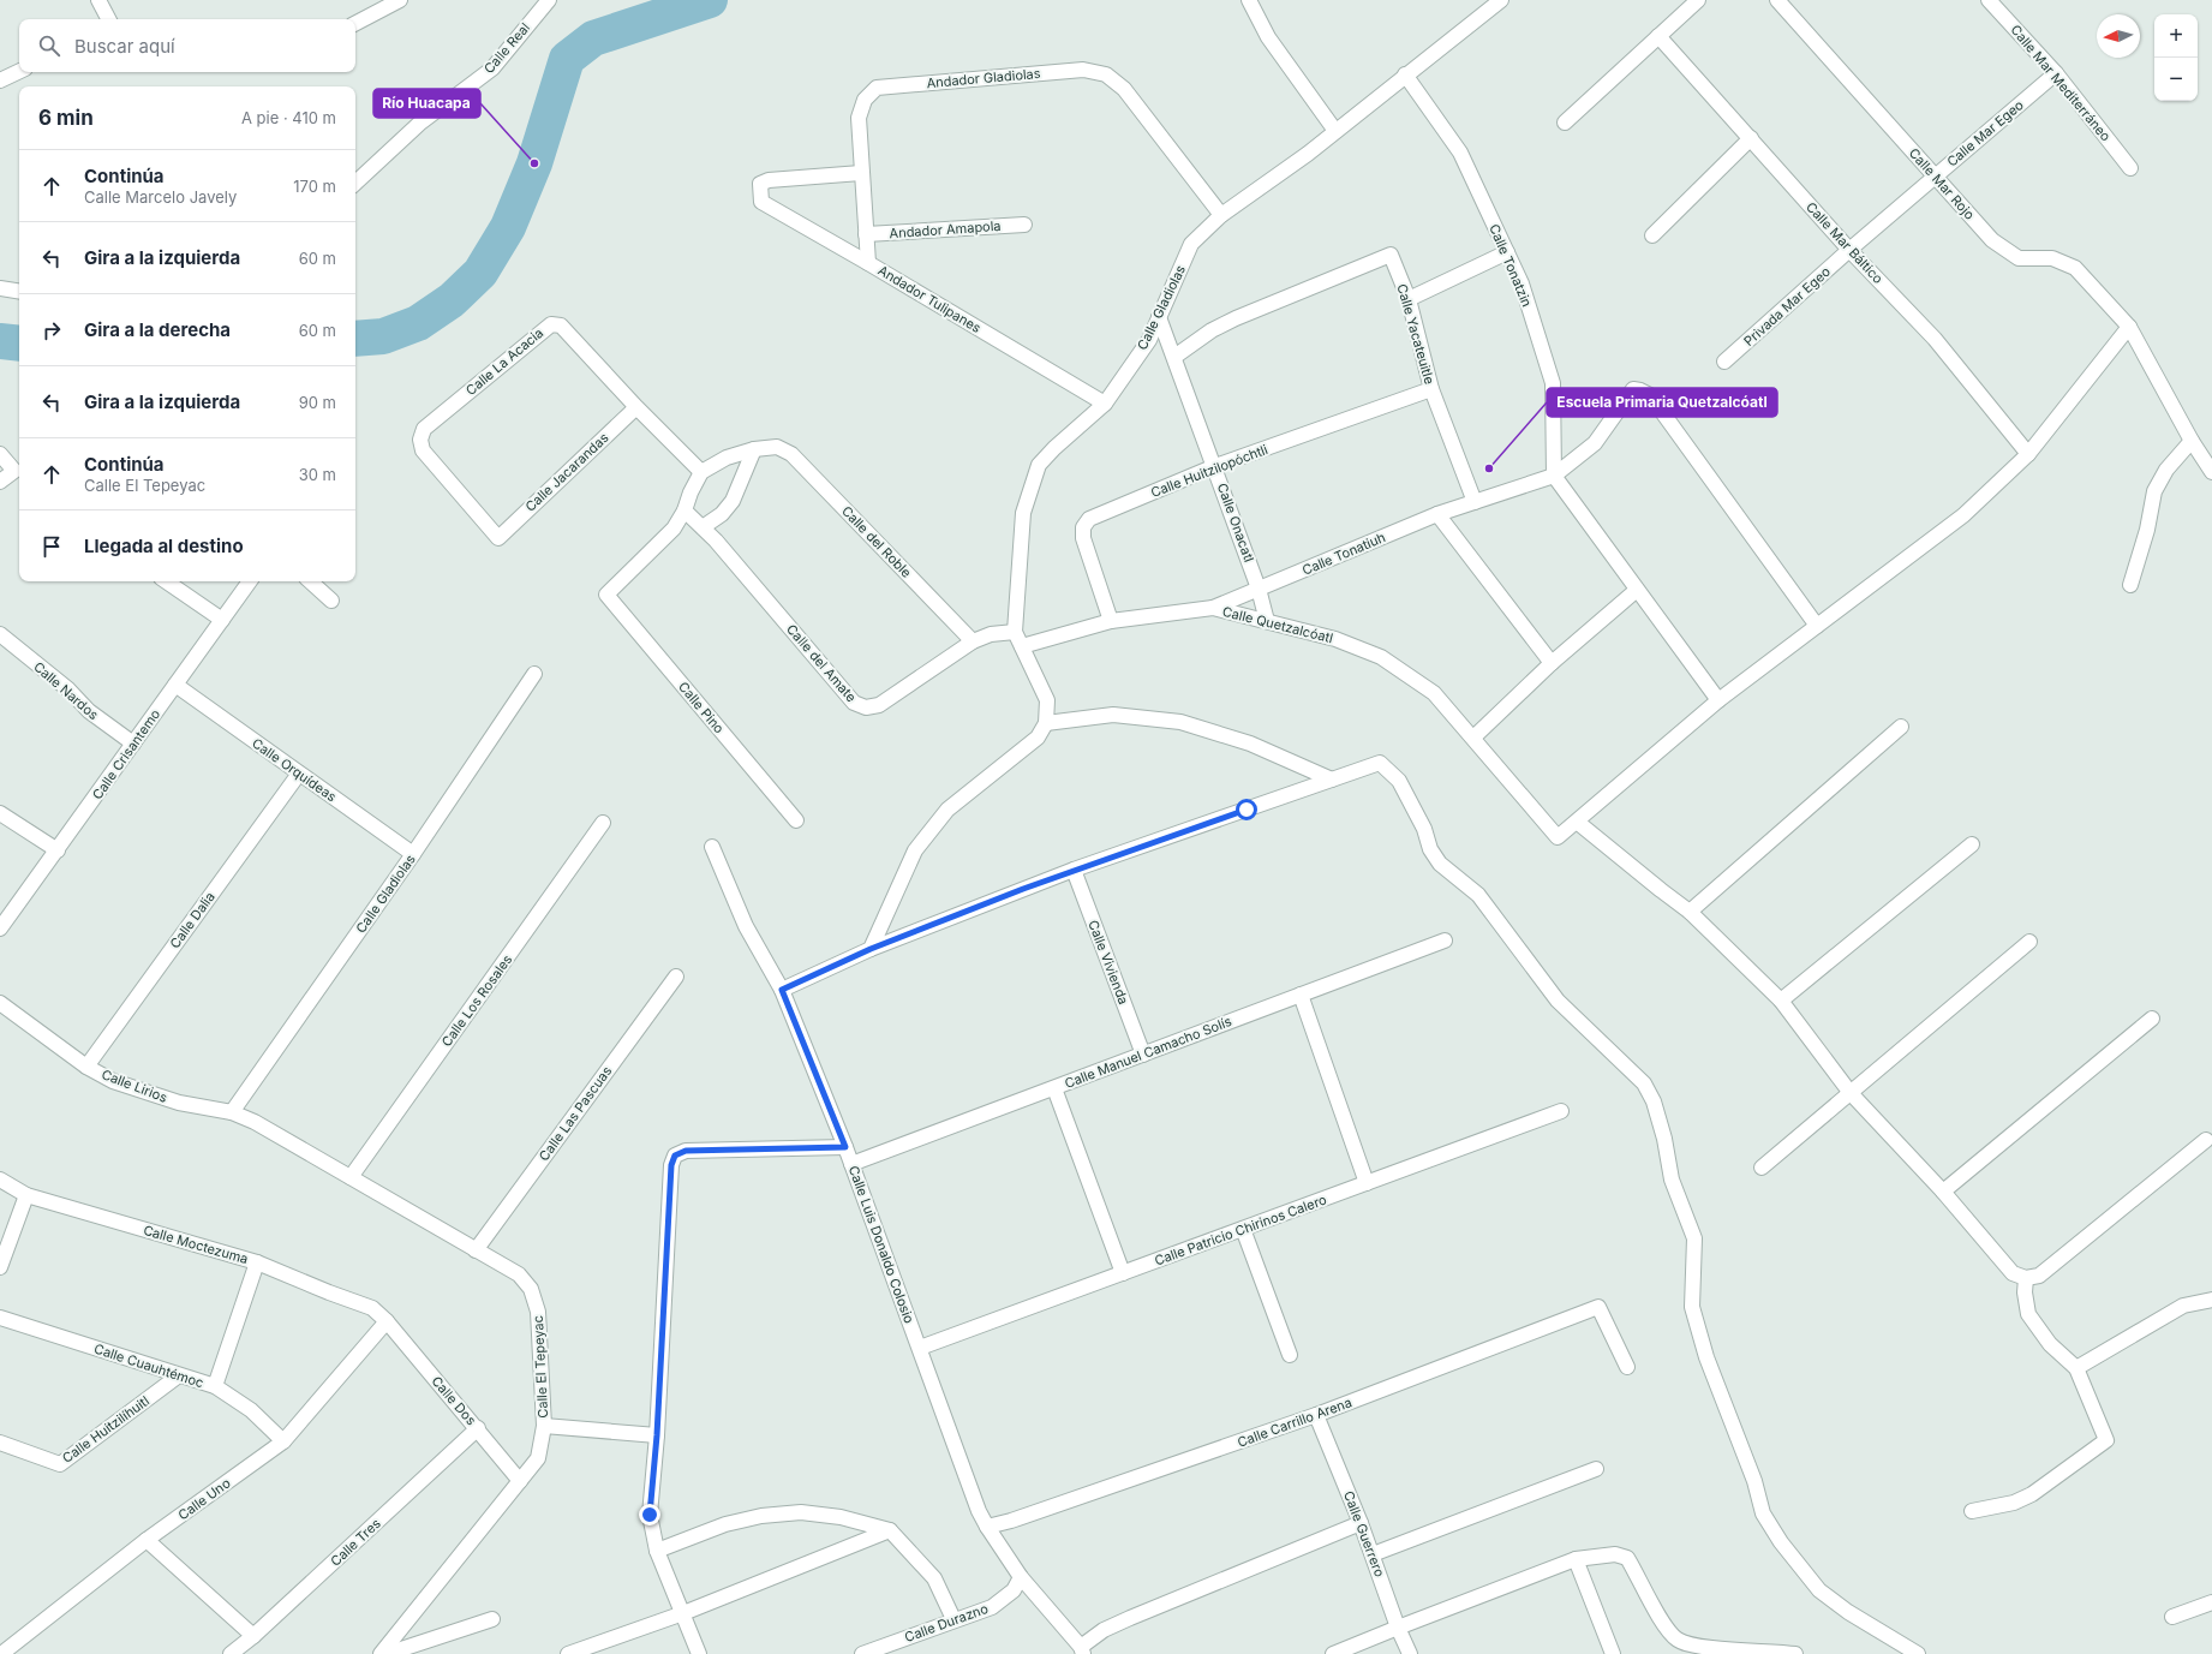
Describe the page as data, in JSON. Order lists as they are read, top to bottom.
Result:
{
  "streets": {
    "street": [
      "Calle Real",
      "Andador Gladiolas",
      "Calle Mar Mediterráneo",
      "Calle Mar Egeo",
      "Calle Mar Rojo",
      "Andador Amapola",
      "Calle Mar Báltico",
      "Calle Tonatzin",
      "Andador Tulipanes",
      "Privada Mar Egeo",
      "Calle Gladiolas",
      "Calle Yacateuitle",
      "Calle La Acacia",
      "Calle Huitzilopóchtli",
      "Calle Jacarandas",
      "Calle Onacatl",
      "Calle del Roble",
      "Calle Tonatiuh",
      "Calle Quetzalcóatl",
      "Calle del Amate",
      "Calle Nardos",
      "Calle Pino",
      "Calle Crisantemo",
      "Calle Orquídeas",
      "Calle Dalia",
      "Calle Vivienda",
      "Calle Los Rosales",
      "Calle Manuel Camacho Solís",
      "Calle Lirios",
      "Calle Las Pascuas",
      "Calle Patricio Chirinos Calero",
      "Calle Moctezuma",
      "Calle Luis Donaldo Colosio",
      "Calle Cuauhtémoc",
      "Calle El Tepeyac",
      "Calle Dos",
      "Calle Carrillo Arena",
      "Calle Huitzilíhuitl",
      "Calle Uno",
      "Calle Guerrero",
      "Calle Tres",
      "Calle Durazno"
    ]
  },
  "crossings": [
    ["Andador Gladiolas", "Andador Tulipanes"],
    ["Andador Gladiolas", "Calle Gladiolas"],
    ["Calle Mar Mediterráneo", "Calle Mar Egeo"],
    ["Calle Mar Egeo", "Calle Mar Rojo"],
    ["Calle Mar Egeo", "Calle Mar Báltico"],
    ["Calle Mar Egeo", "Privada Mar Egeo"],
    ["Calle Mar Báltico", "Privada Mar Egeo"],
    ["Calle Tonatzin", "Calle Gladiolas"],
    ["Calle Tonatzin", "Calle Tonatiuh"],
    ["Andador Tulipanes", "Calle Gladiolas"],
    ["Calle Gladiolas", "Calle Onacatl"],
    ["Calle Gladiolas", "Calle del Amate"],
    ["Calle Gladiolas", "Calle Orquídeas"],
    ["Calle Gladiolas", "Calle Lirios"],
    ["Calle Gladiolas", "Calle El Tepeyac"],
    ["Calle Yacateuitle", "Calle Huitzilopóchtli"],
    ["Calle Yacateuitle", "Calle Onacatl"],
    ["Calle Yacateuitle", "Calle Tonatiuh"],
    ["Calle La Acacia", "Calle Jacarandas"],
    ["Calle Huitzilopóchtli", "Calle Onacatl"],
    ["Calle Huitzilopóchtli", "Calle Quetzalcóatl"],
    ["Calle Onacatl", "Calle Tonatiuh"],
    ["Calle Onacatl", "Calle Quetzalcóatl"],
    ["Calle del Roble", "Calle del Amate"],
    ["Calle Tonatiuh", "Calle Quetzalcóatl"],
    ["Calle del Amate", "Calle Pino"],
    ["Calle Nardos", "Calle Crisantemo"],
    ["Calle Crisantemo", "Calle Orquídeas"],
    ["Calle Orquídeas", "Calle Dalia"],
    ["Calle Dalia", "Calle Lirios"],
    ["Calle Vivienda", "Calle Manuel Camacho Solís"],
    ["Calle Los Rosales", "Calle El Tepeyac"],
    ["Calle Manuel Camacho Solís", "Calle Luis Donaldo Colosio"],
    ["Calle Lirios", "Calle El Tepeyac"],
    ["Calle Las Pascuas", "Calle El Tepeyac"],
    ["Calle Patricio Chirinos Calero", "Calle Luis Donaldo Colosio"],
    ["Calle Moctezuma", "Calle Dos"],
    ["Calle Moctezuma", "Calle Uno"],
    ["Calle Luis Donaldo Colosio", "Calle Carrillo Arena"],
    ["Calle Luis Donaldo Colosio", "Calle Durazno"],
    ["Calle Cuauhtémoc", "Calle Huitzilíhuitl"],
    ["Calle Cuauhtémoc", "Calle Uno"],
    ["Calle Dos", "Calle Uno"],
    ["Calle Dos", "Calle Tres"],
    ["Calle Carrillo Arena", "Calle Guerrero"]
  ],
  "places": ["Río Huacapa", "Escuela Primaria Quetzalcóatl"],
  "north": "left",
  "page": {
    "map_buttons": ["+", "−"],
    "search": "Buscar aquí",
    "heading": ["6 min", "A pie · 410 m"],
    "list": [
      ["Continúa", "Calle Marcelo Javely", "170 m"],
      ["Gira a la izquierda", "60 m"],
      ["Gira a la derecha", "60 m"],
      ["Gira a la izquierda", "90 m"],
      ["Continúa", "Calle El Tepeyac", "30 m"],
      "Llegada al destino"
    ]
  }
}
